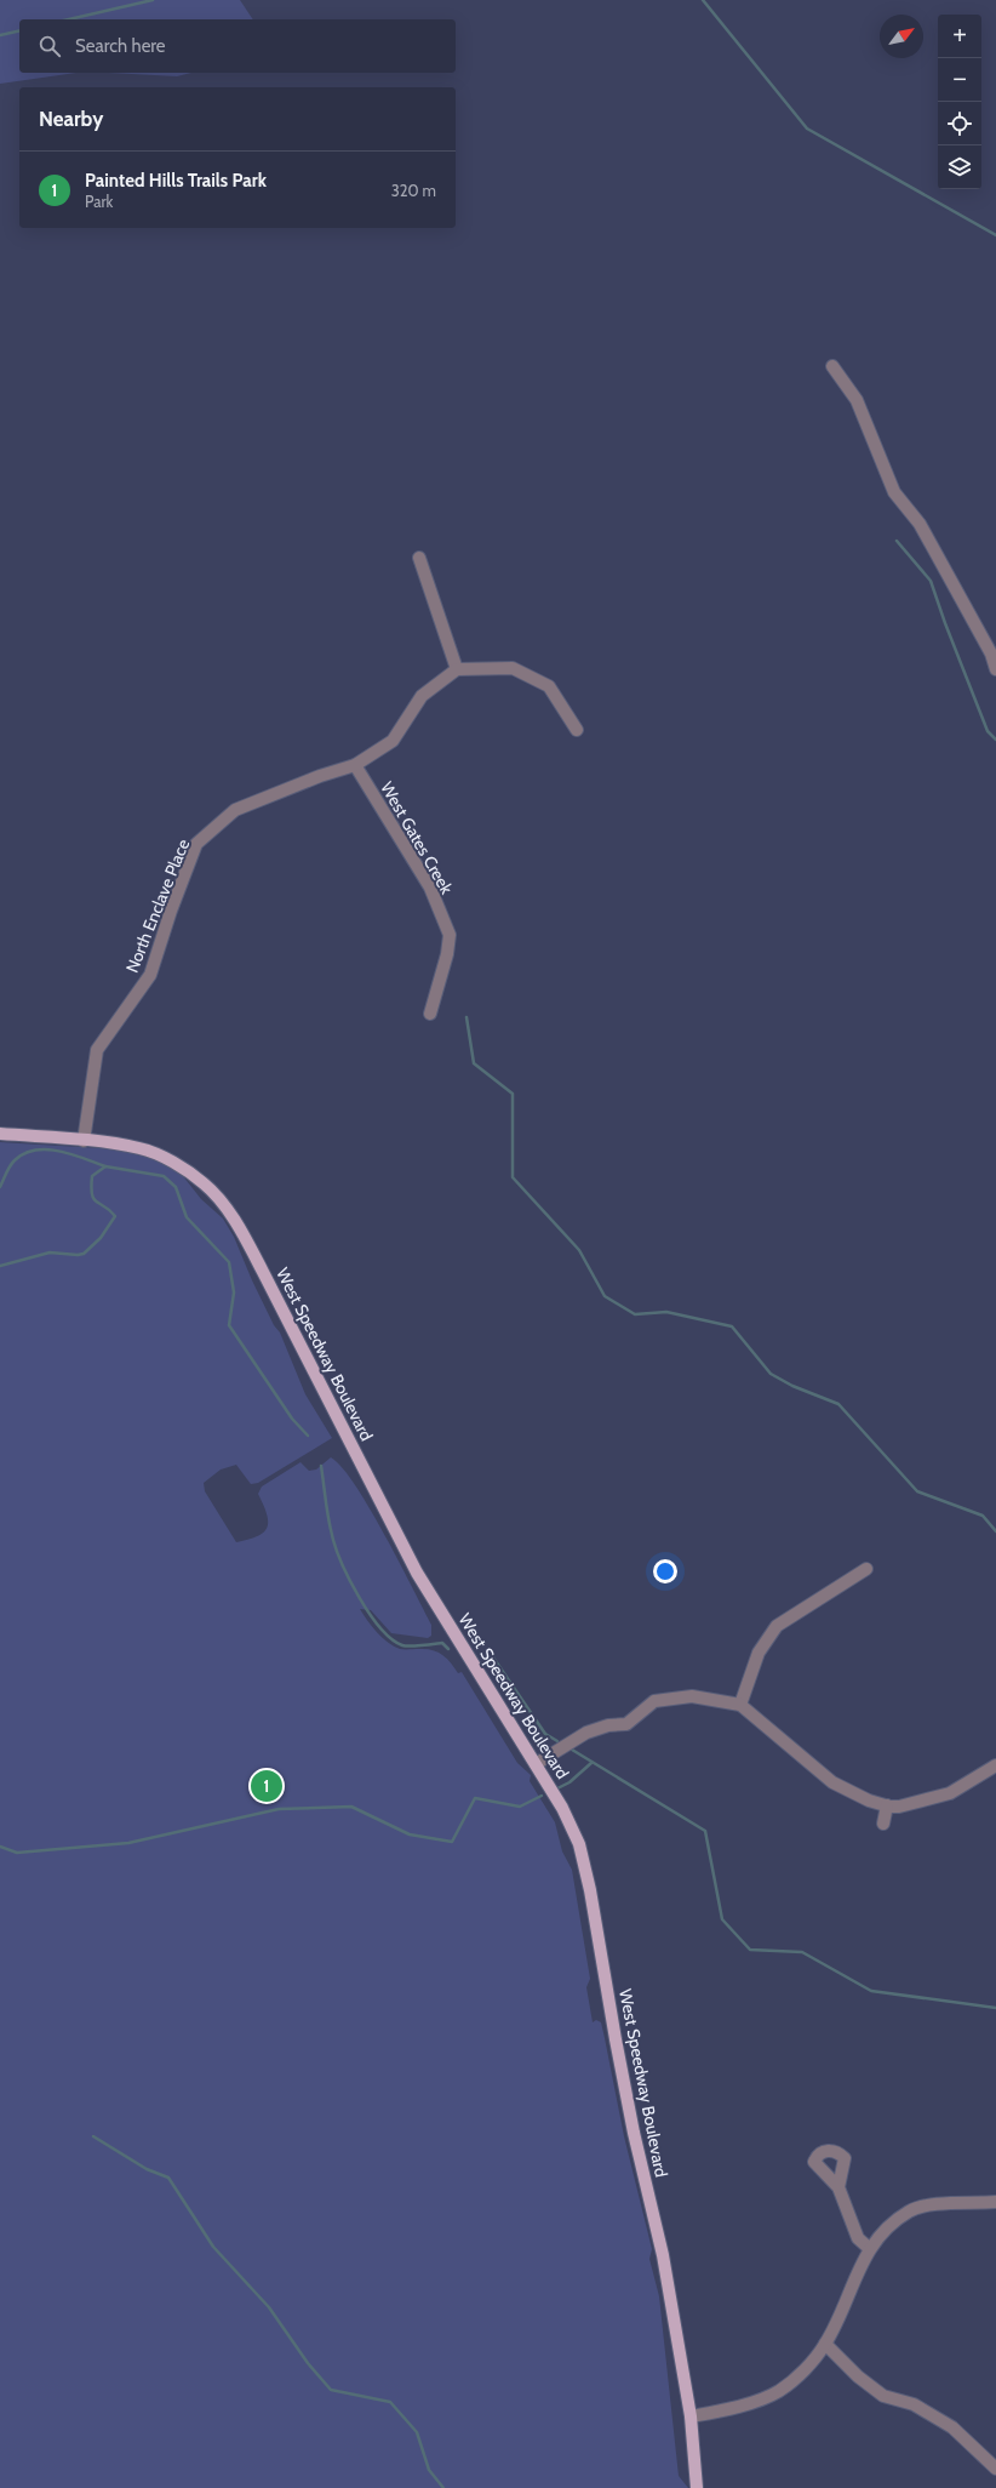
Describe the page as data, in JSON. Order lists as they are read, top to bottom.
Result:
{
  "streets": {
    "main road": ["West Speedway Boulevard"],
    "street": ["West Gates Creek", "North Enclave Place"]
  },
  "crossings": [
    ["West Gates Creek", "North Enclave Place"],
    ["North Enclave Place", "West Speedway Boulevard"]
  ],
  "north": "top right",
  "page": {
    "map_buttons": ["+", "−"],
    "search": "Search here",
    "heading": "Nearby",
    "list": [
      {
        "mark": "1",
        "name": "Painted Hills Trails Park",
        "note": "Park",
        "value": "320 m"
      }
    ],
    "pins": "1"
  }
}
